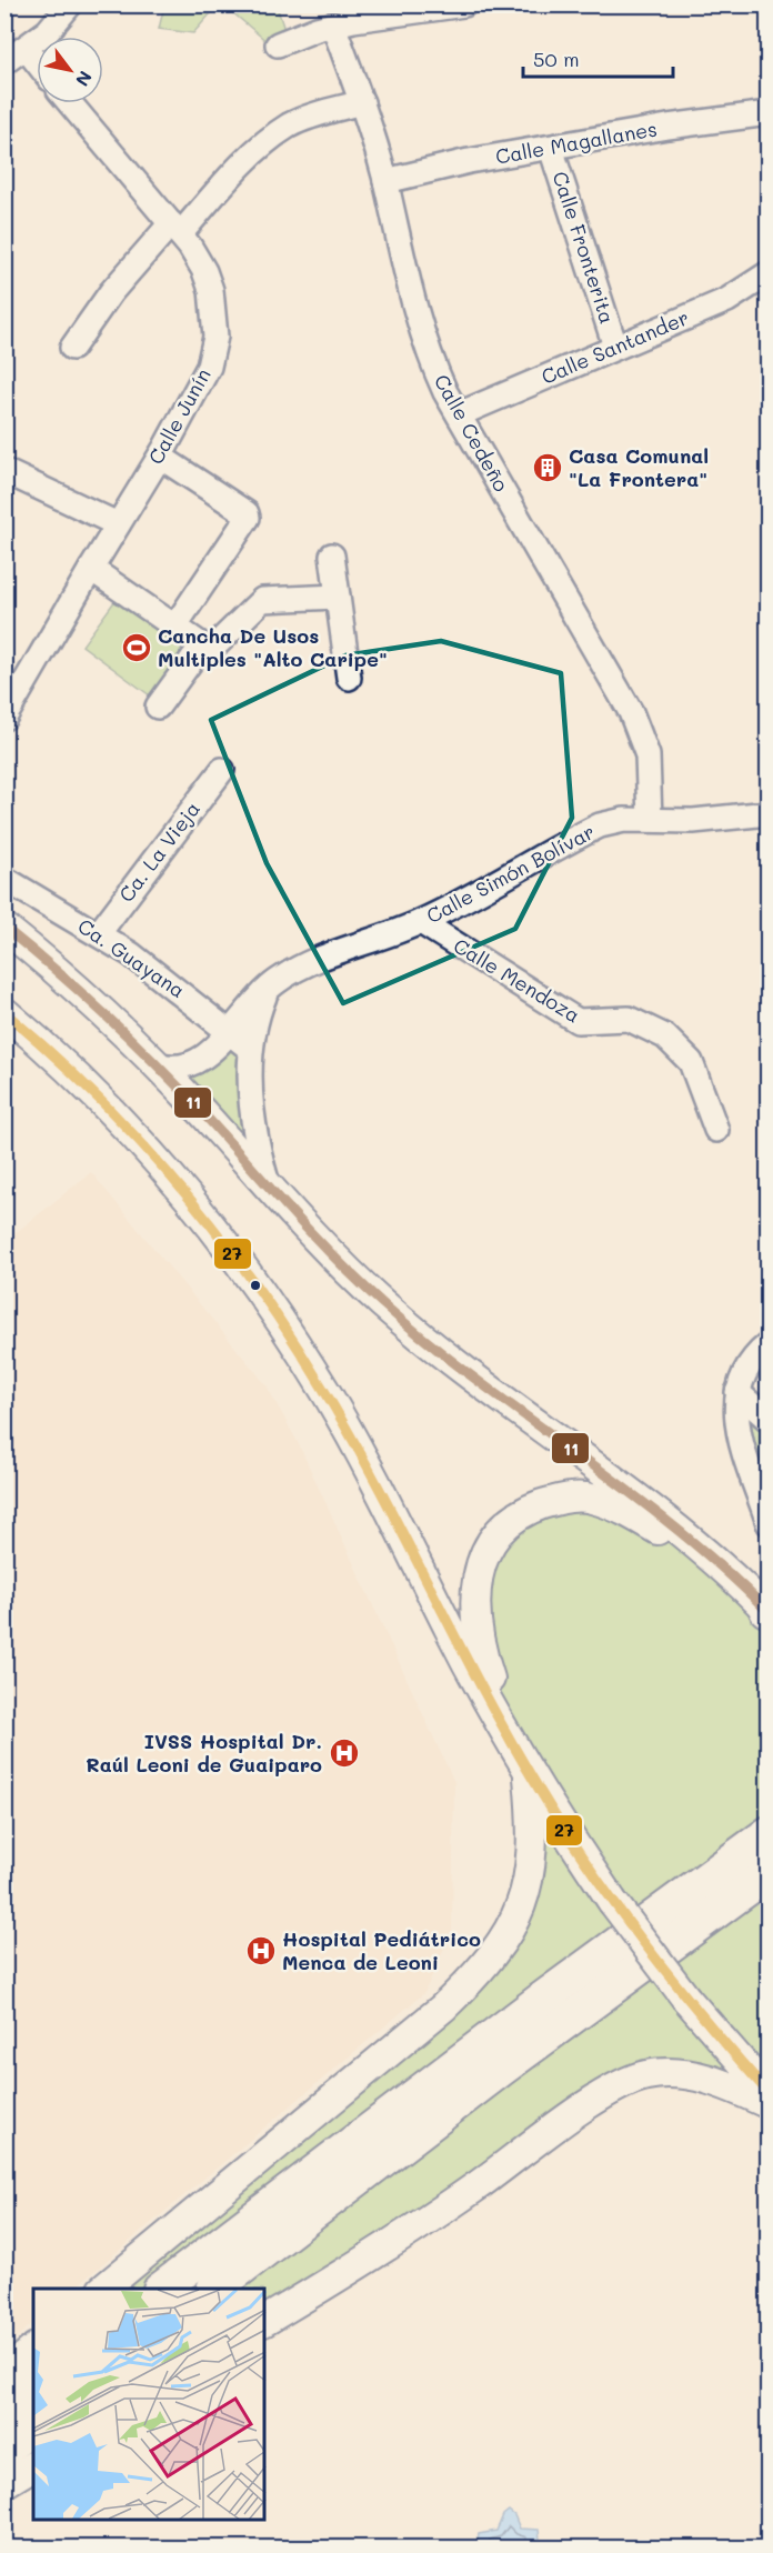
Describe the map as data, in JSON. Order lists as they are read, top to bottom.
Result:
{
  "streets": {
    "street": [
      "Calle Magallanes",
      "Calle Fronterita",
      "Calle Santander",
      "Calle Junín",
      "Calle Cedeño",
      "Ca. La Vieja",
      "Calle Simón Bolívar",
      "Ca. Guayana",
      "Calle Mendoza"
    ]
  },
  "crossings": [
    ["Calle Magallanes", "Calle Fronterita"],
    ["Calle Magallanes", "Calle Cedeño"],
    ["Calle Fronterita", "Calle Santander"],
    ["Calle Santander", "Calle Cedeño"],
    ["Calle Cedeño", "Calle Simón Bolívar"],
    ["Ca. La Vieja", "Ca. Guayana"],
    ["Calle Simón Bolívar", "Ca. Guayana"],
    ["Calle Simón Bolívar", "Calle Mendoza"]
  ],
  "places": {
    "building": ["Casa Comunal \"La Frontera\""],
    "sports": ["Cancha De Usos Multiples \"Alto Caripe\""],
    "hospital": ["IVSS Hospital Dr. Raúl Leoni de Guaiparo", "Hospital Pediátrico Menca de Leoni"]
  },
  "lines": ["transit line 11", "transit line 27"],
  "scale_bar": "50 m",
  "north": "bottom right"
}
